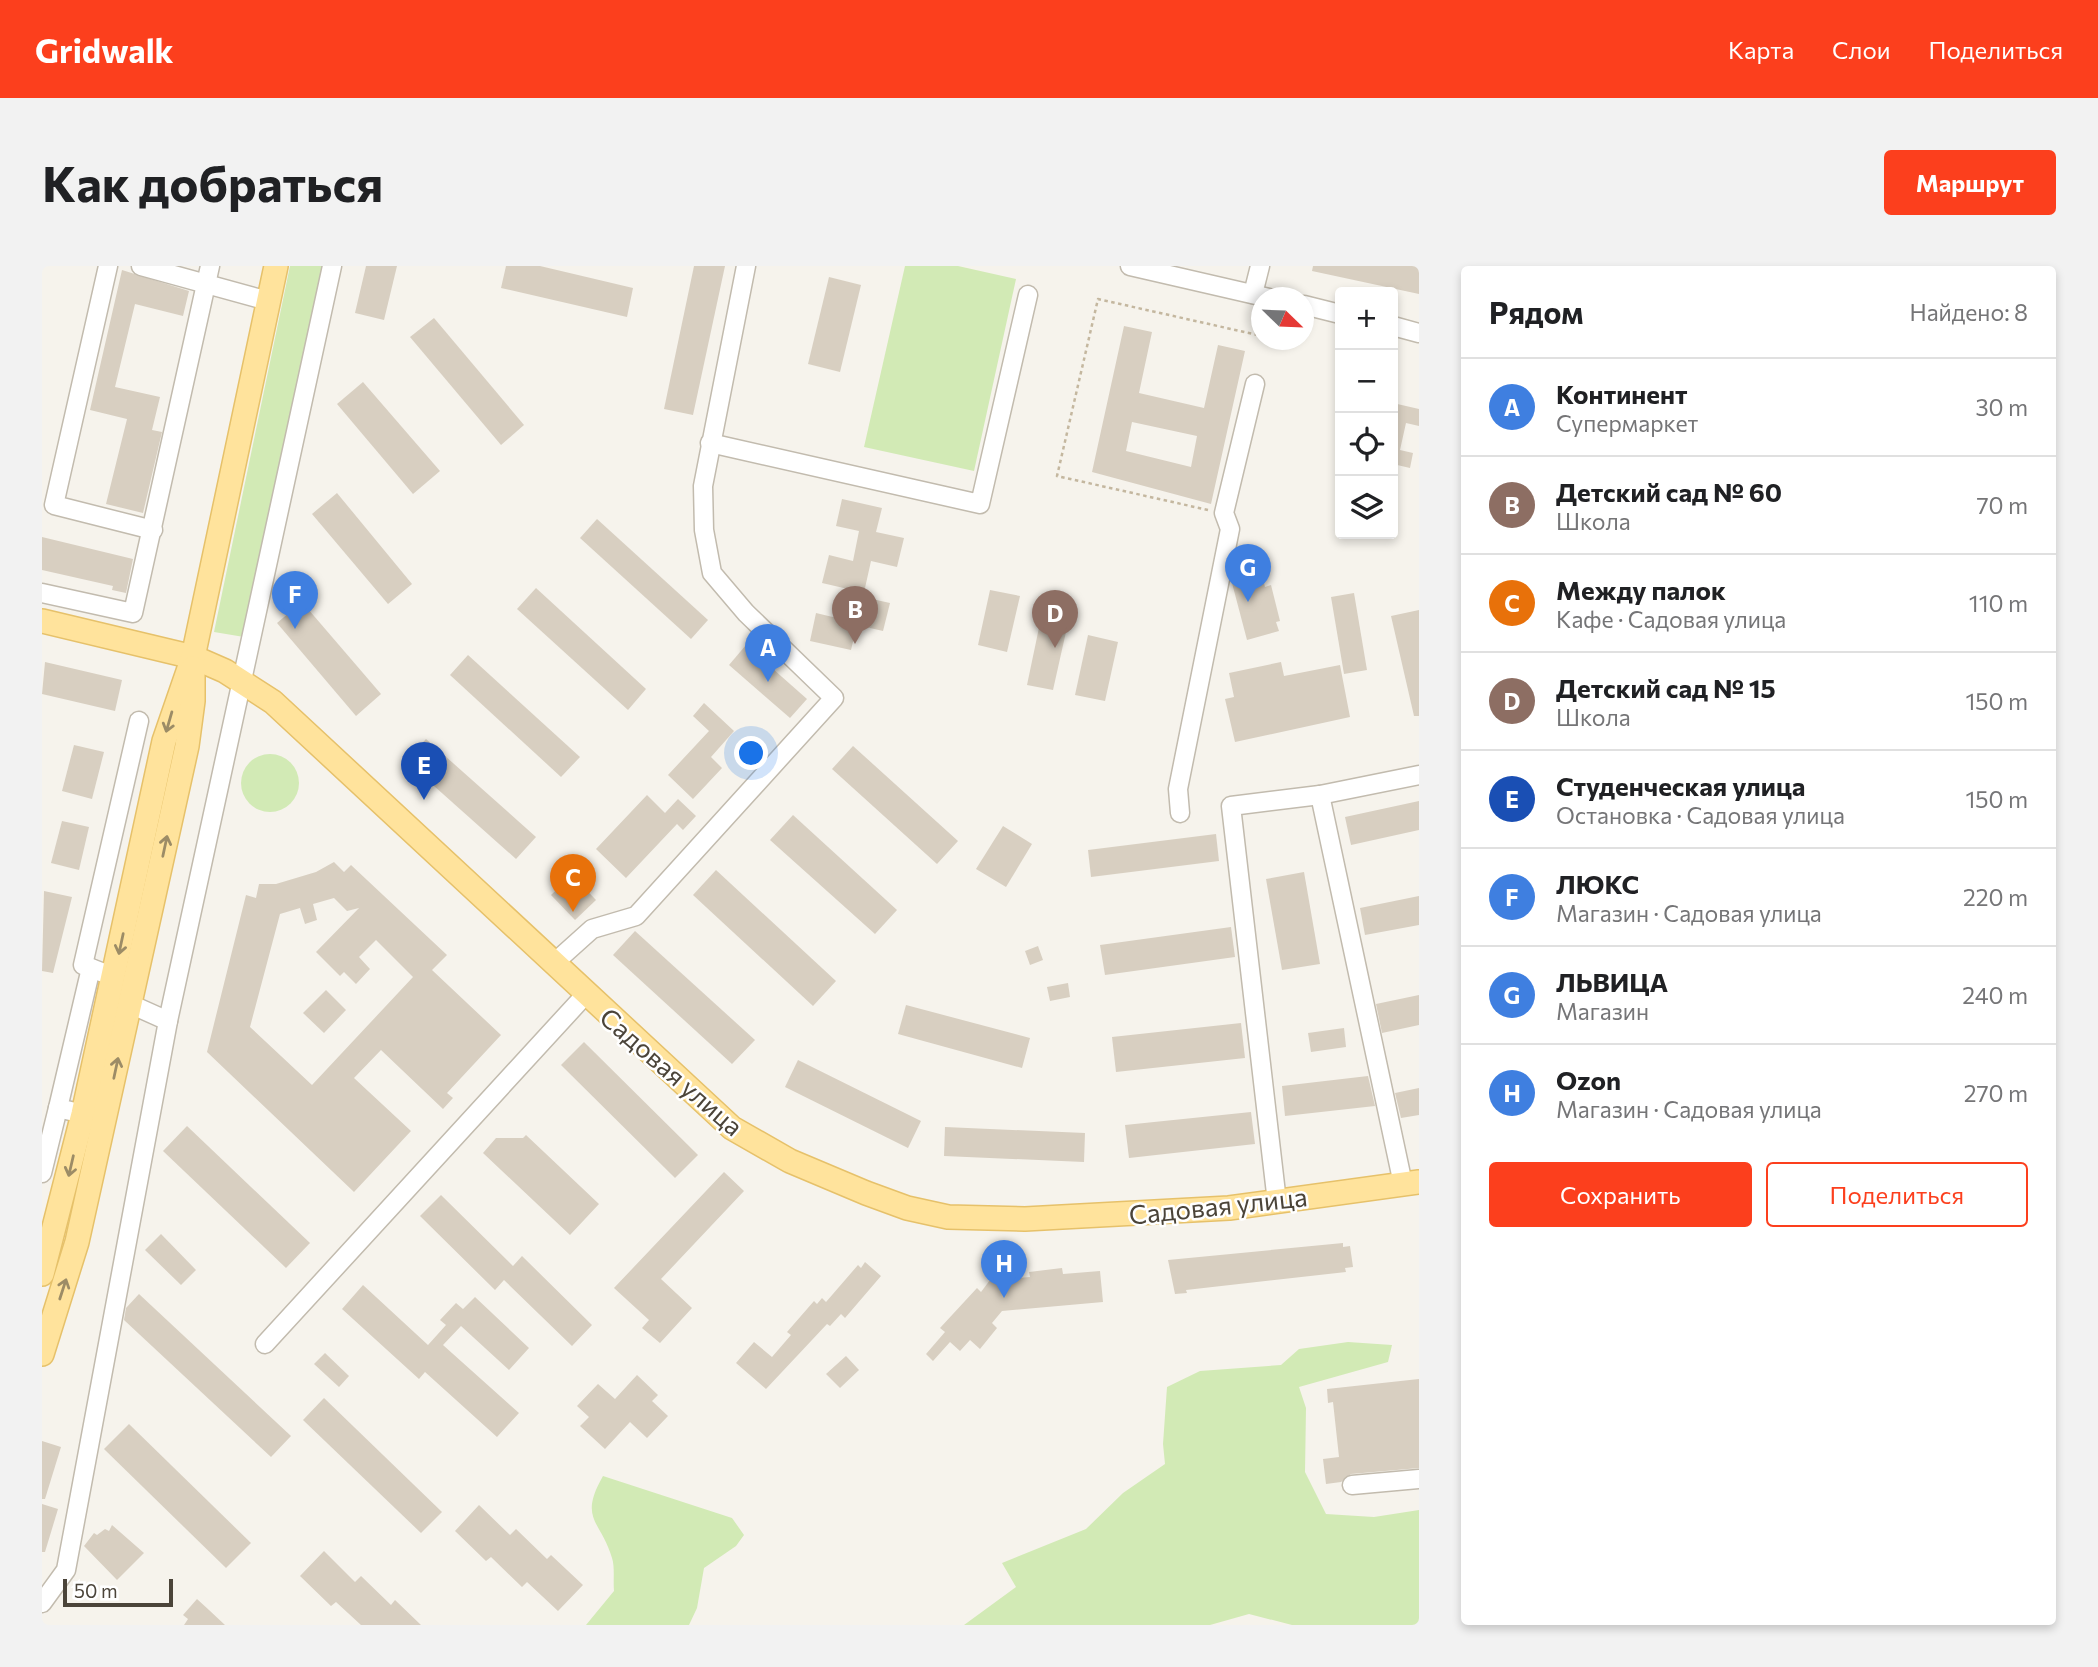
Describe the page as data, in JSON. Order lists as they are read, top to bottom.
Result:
{
  "streets": {
    "main road": ["Садовая улица"]
  },
  "scale_bar": "50 m",
  "north": "bottom right",
  "page": {
    "header": "Gridwalk",
    "nav": ["Карта", "Слои", "Поделиться"],
    "buttons": [
      "Маршрут",
      ["Сохранить", "Поделиться"]
    ],
    "title": "Как добраться",
    "heading": ["Рядом", "Найдено: 8"],
    "map_buttons": ["+", "−"],
    "list": [
      {
        "mark": "A",
        "name": "Континент",
        "note": "Супермаркет",
        "value": "30 m"
      },
      {
        "mark": "B",
        "name": "Детский сад № 60",
        "note": "Школа",
        "value": "70 m"
      },
      {
        "mark": "C",
        "name": "Между палок",
        "note": "Кафе · Садовая улица",
        "value": "110 m"
      },
      {
        "mark": "D",
        "name": "Детский сад № 15",
        "note": "Школа",
        "value": "150 m"
      },
      {
        "mark": "E",
        "name": "Студенческая улица",
        "note": "Остановка · Садовая улица",
        "value": "150 m"
      },
      {
        "mark": "F",
        "name": "ЛЮКС",
        "note": "Магазин · Садовая улица",
        "value": "220 m"
      },
      {
        "mark": "G",
        "name": "ЛЬВИЦА",
        "note": "Магазин",
        "value": "240 m"
      },
      {
        "mark": "H",
        "name": "Ozon",
        "note": "Магазин · Садовая улица",
        "value": "270 m"
      }
    ],
    "pins": [
      "G",
      "F",
      "B",
      "D",
      "A",
      "E",
      "C",
      "H"
    ],
    "scale": "50 m"
  }
}
